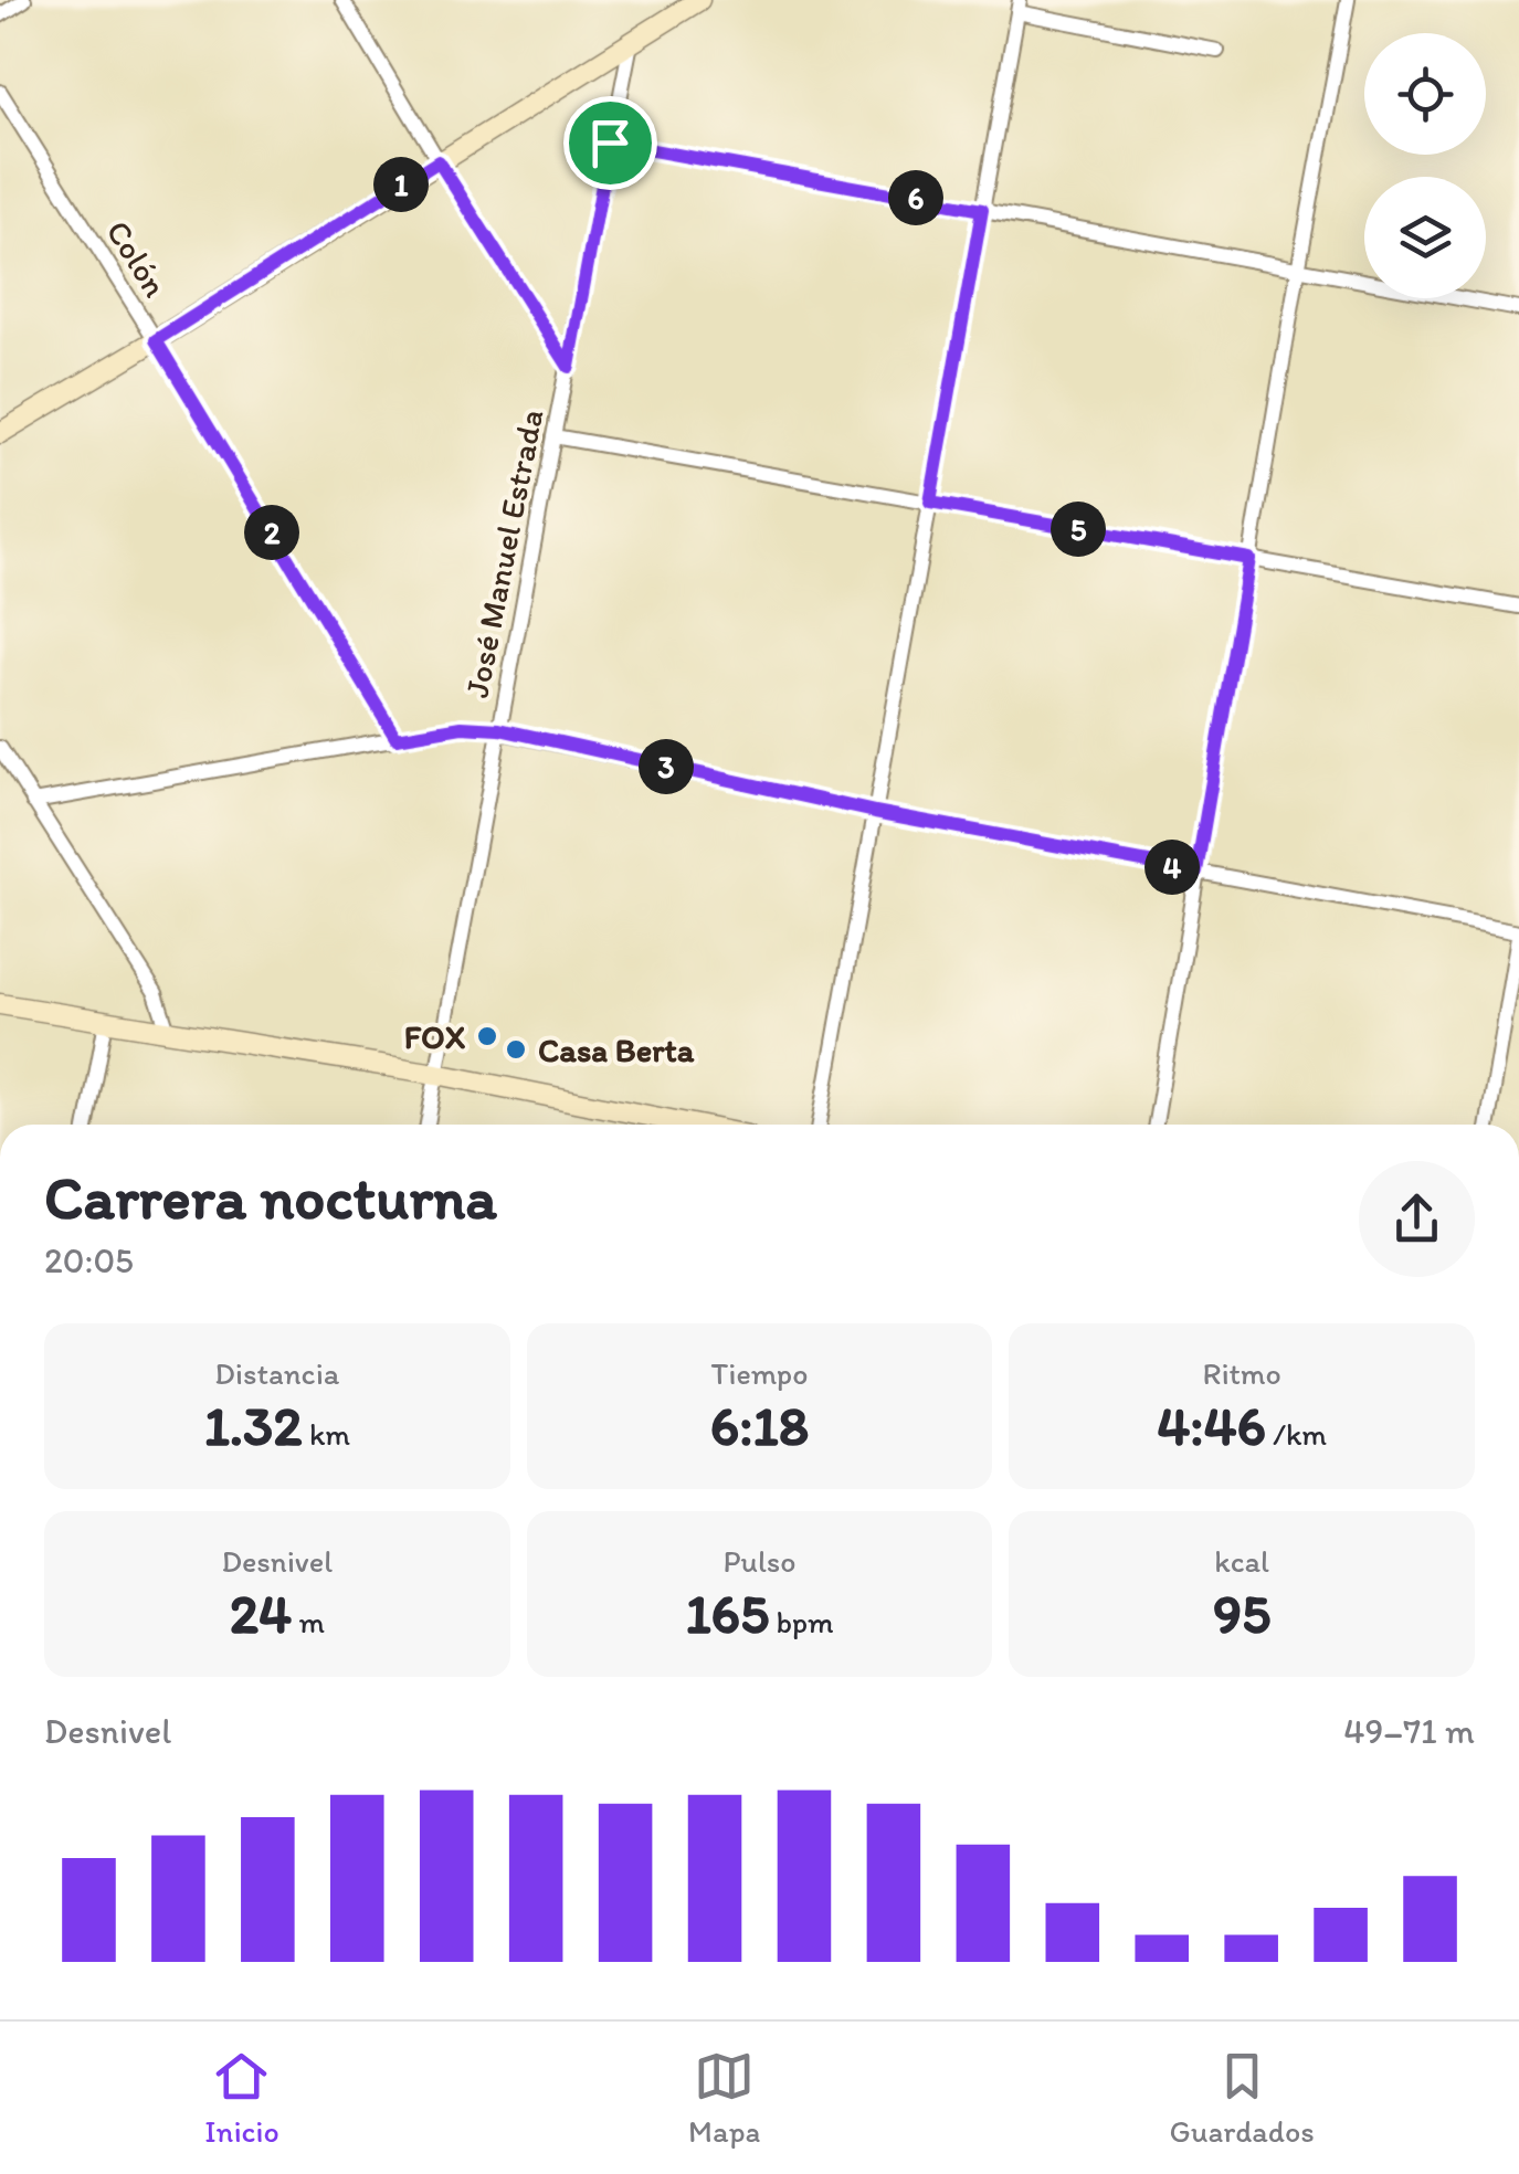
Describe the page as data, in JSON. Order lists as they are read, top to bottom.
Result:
{
  "streets": {
    "street": ["Colón", "José Manuel Estrada"]
  },
  "places": ["FOX", "Casa Berta"],
  "page": {
    "pins": [
      "1",
      "6",
      "5",
      "2",
      "3",
      "4"
    ],
    "heading": ["Carrera nocturna", "20:05"],
    "stats": [
      ["Distancia", "1.32 km"],
      ["Tiempo", "6:18"],
      ["Ritmo", "4:46 /km"],
      ["Desnivel", "24 m"],
      ["Pulso", "165 bpm"],
      ["kcal", "95"]
    ],
    "chart": ["Desnivel", "49–71 m"],
    "tabs": ["Inicio", "Mapa", "Guardados"]
  }
}
